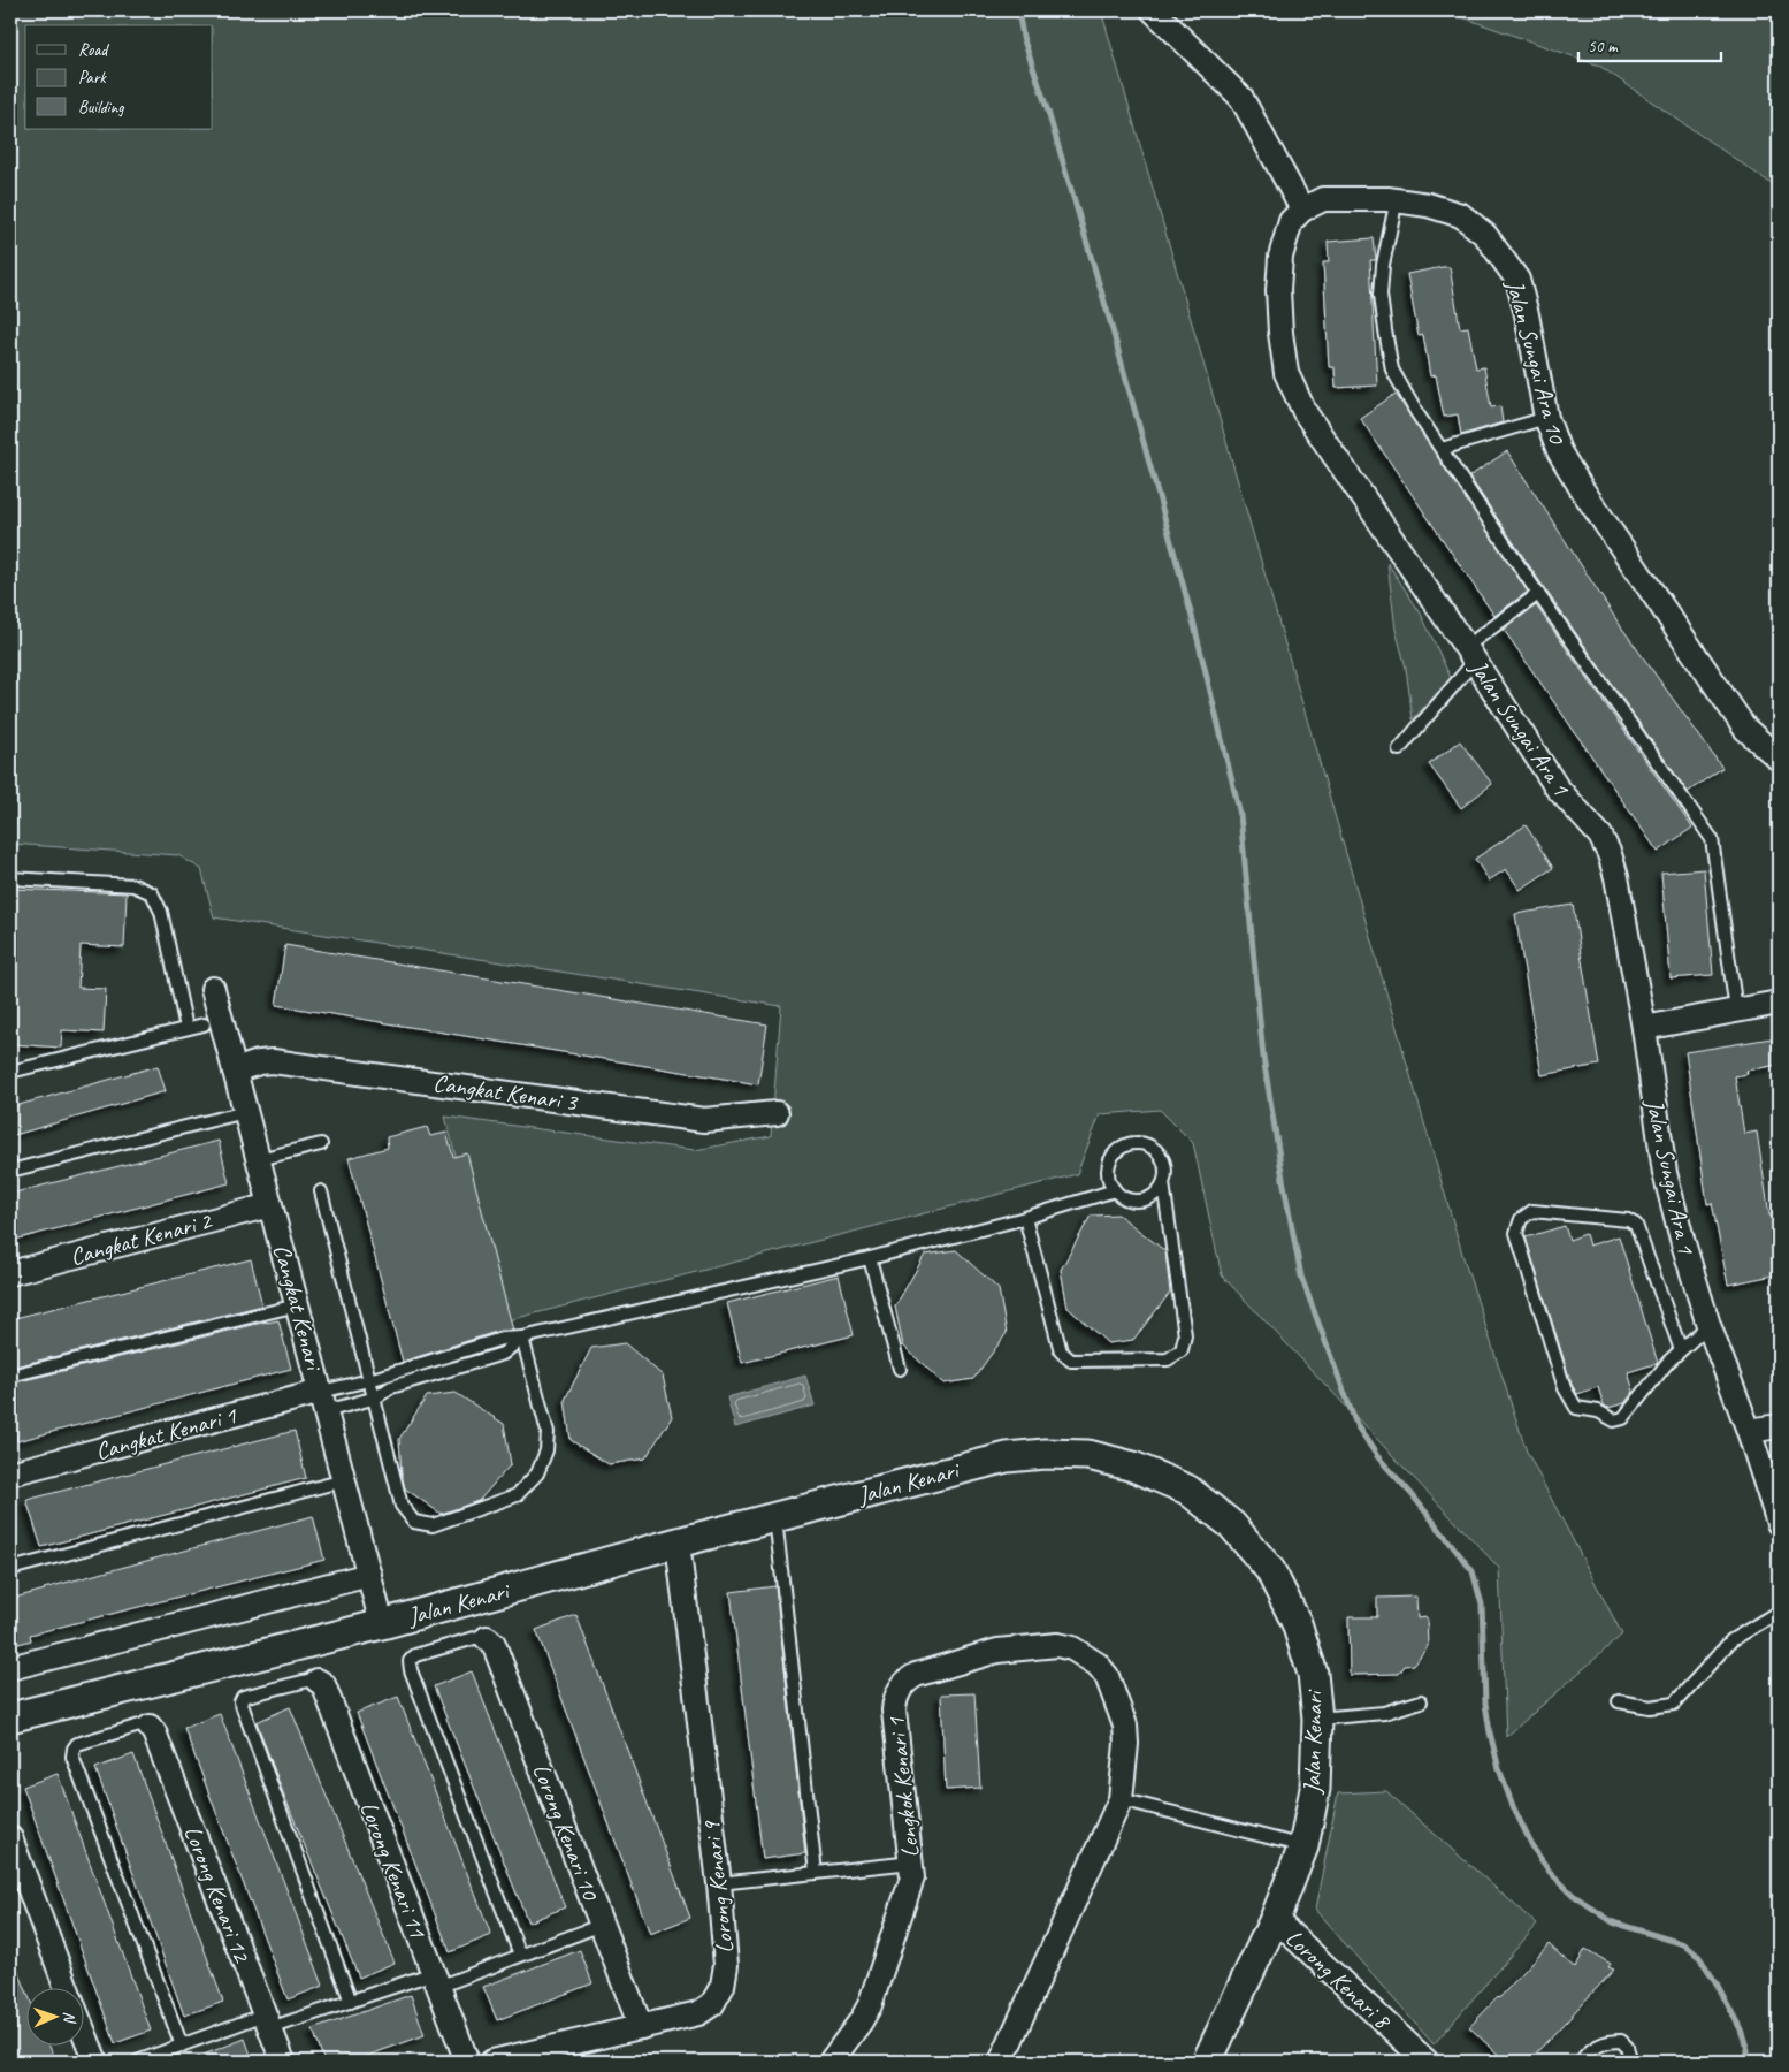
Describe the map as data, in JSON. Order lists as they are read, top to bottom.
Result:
{
  "streets": {
    "street": [
      "Jalan Sungai Ara 10",
      "Jalan Sungai Ara 1",
      "Cangkat Kenari 3",
      "Cangkat Kenari 2",
      "Cangkat Kenari",
      "Cangkat Kenari 1",
      "Jalan Kenari",
      "Lengkok Kenari 1",
      "Lorong Kenari 10",
      "Lorong Kenari 11",
      "Lorong Kenari 9",
      "Lorong Kenari 12",
      "Lorong Kenari 8"
    ]
  },
  "crossings": [
    ["Jalan Sungai Ara 10", "Jalan Sungai Ara 1"],
    ["Cangkat Kenari 3", "Cangkat Kenari"],
    ["Cangkat Kenari 2", "Cangkat Kenari"],
    ["Cangkat Kenari", "Cangkat Kenari 1"],
    ["Cangkat Kenari", "Jalan Kenari"],
    ["Jalan Kenari", "Lorong Kenari 9"],
    ["Jalan Kenari", "Lorong Kenari 8"],
    ["Lorong Kenari 10", "Lorong Kenari 9"]
  ],
  "legend": ["Road", "Park", "Building"],
  "scale_bar": "50 m",
  "north": "right"
}
